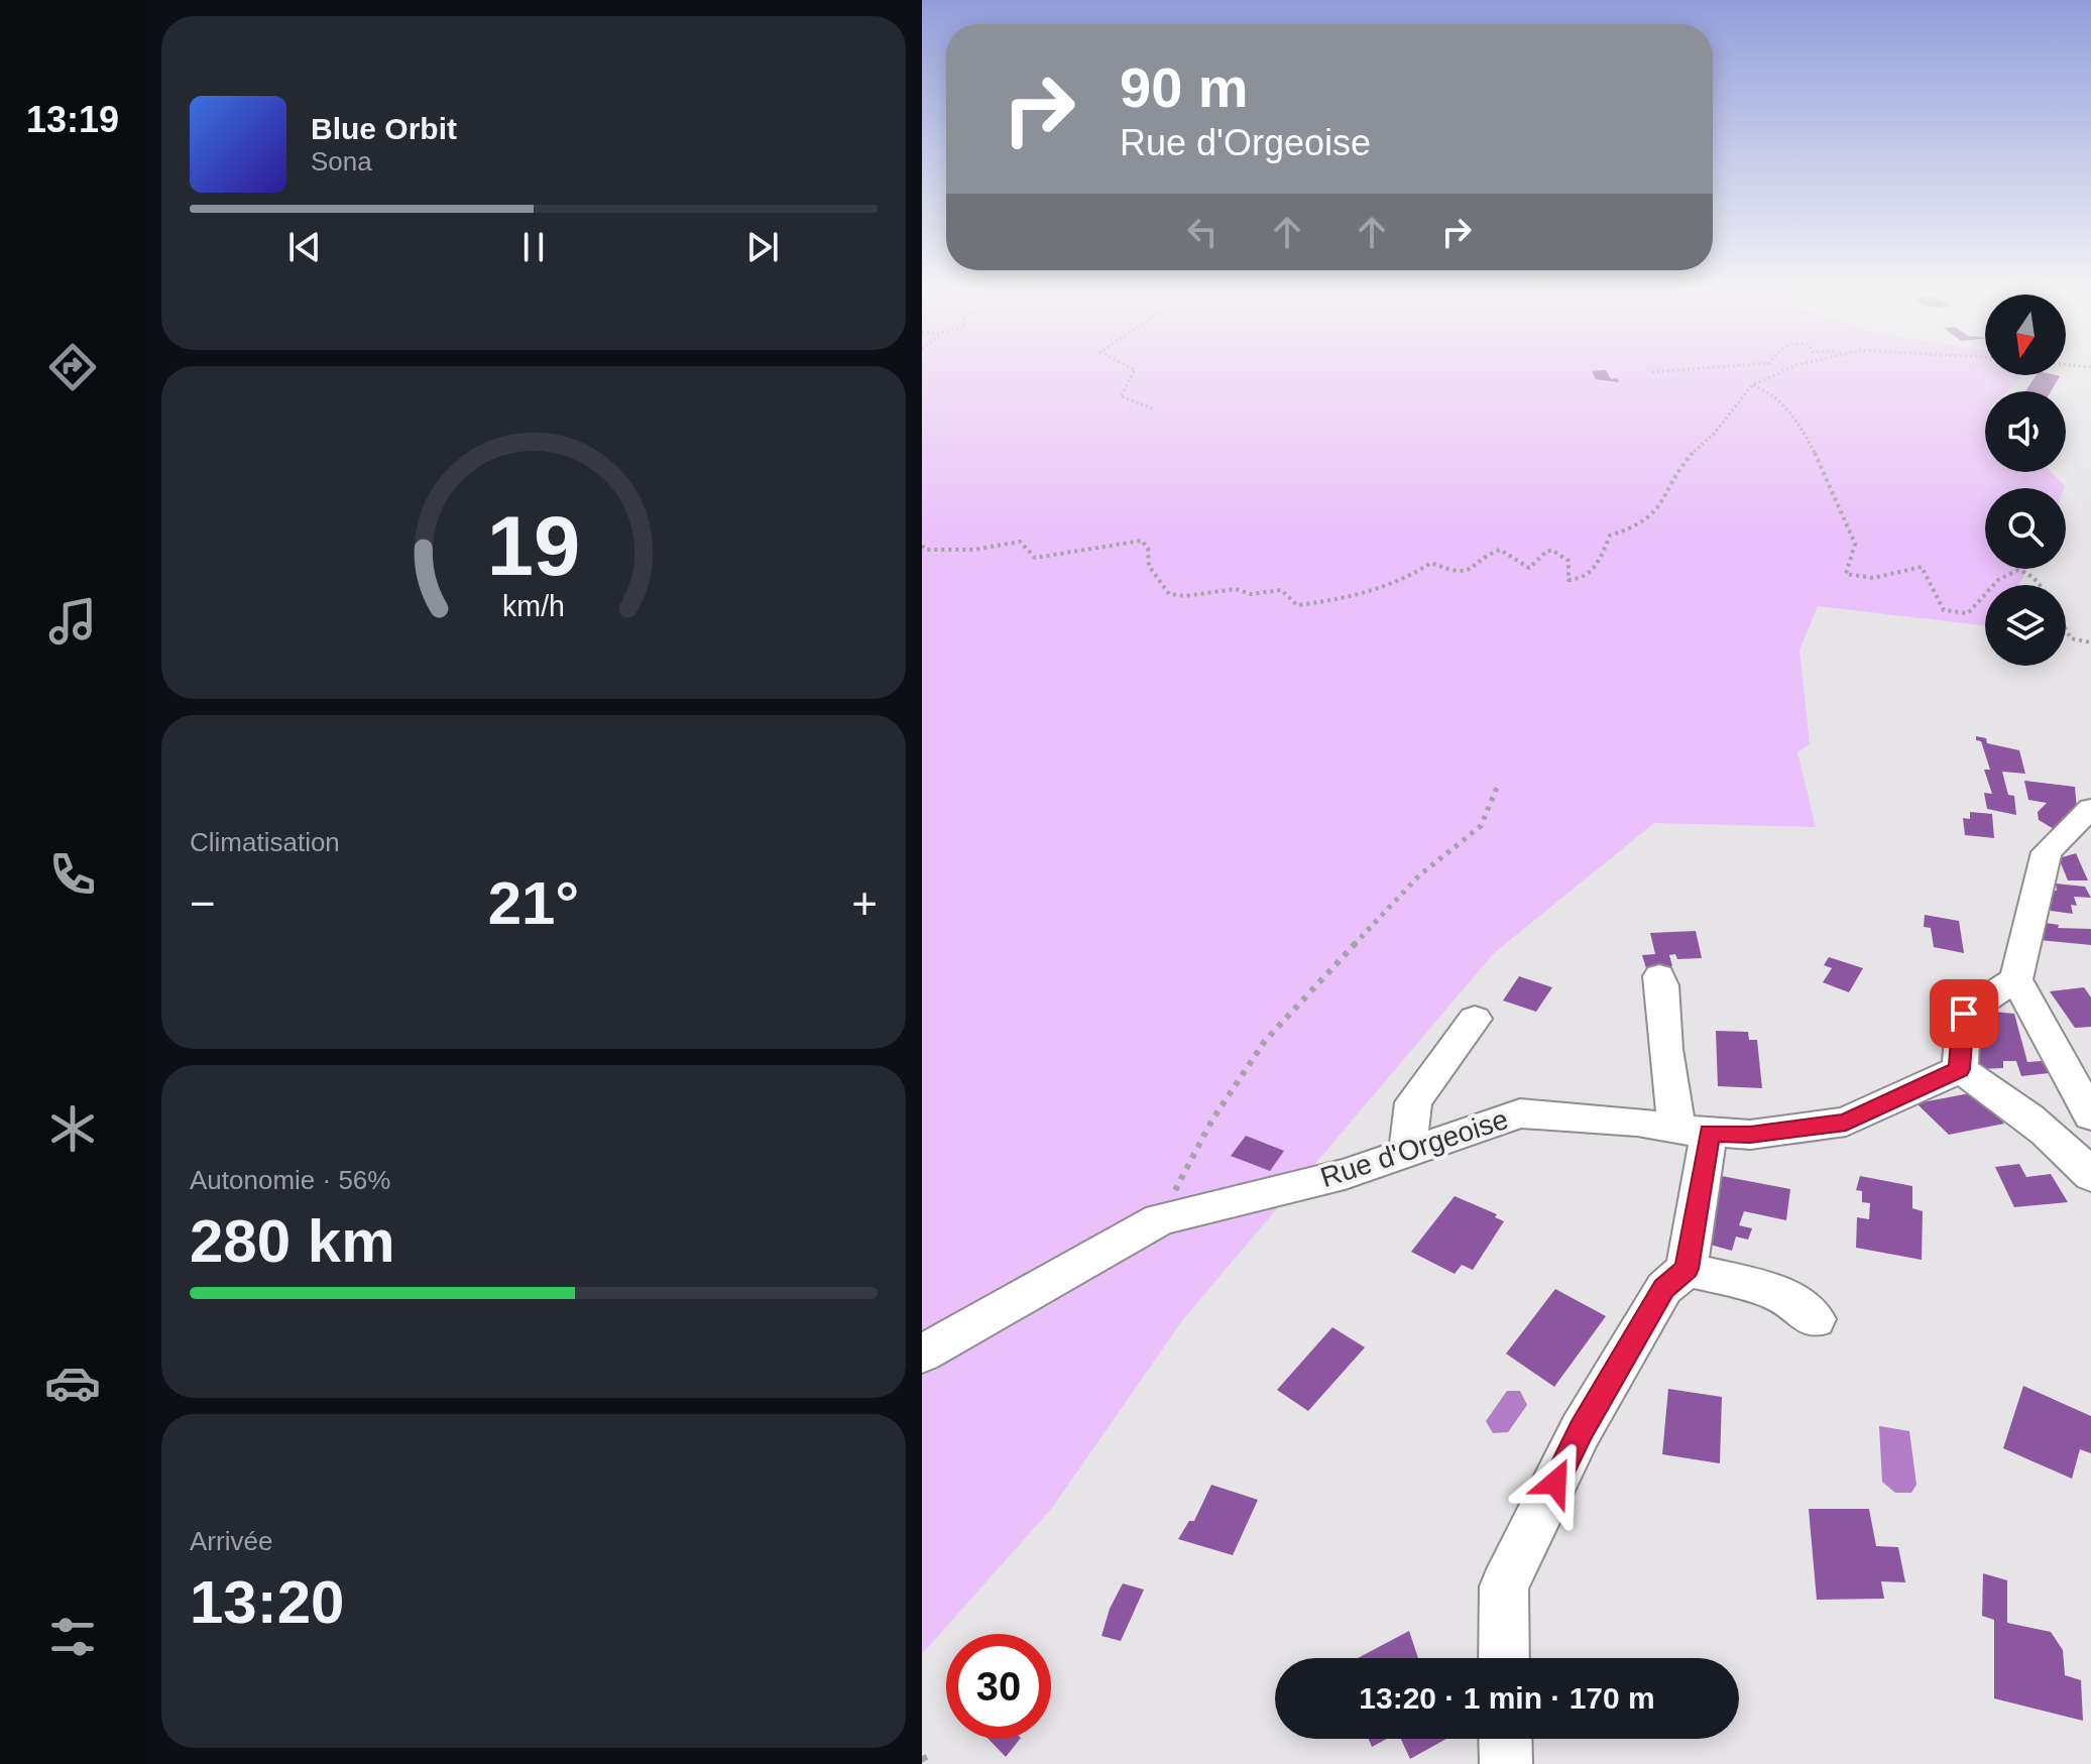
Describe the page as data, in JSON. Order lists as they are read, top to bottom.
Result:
{
  "streets": {
    "street": ["Rue d'Orgeoise"]
  },
  "north": "bottom",
  "page": {
    "tabs": "13:19",
    "turn": ["90 m", "Rue d'Orgeoise"],
    "song": ["Blue Orbit", "Sona"],
    "tile": [
      "Climatisation",
      ["Autonomie · 56%", "280 km"],
      ["Arrivée", "13:20"]
    ],
    "heat": ["−", "21°", "+"],
    "limit": "30",
    "trip": "13:20 · 1 min · 170 m",
    "gauge": ["19", "km/h"]
  }
}
